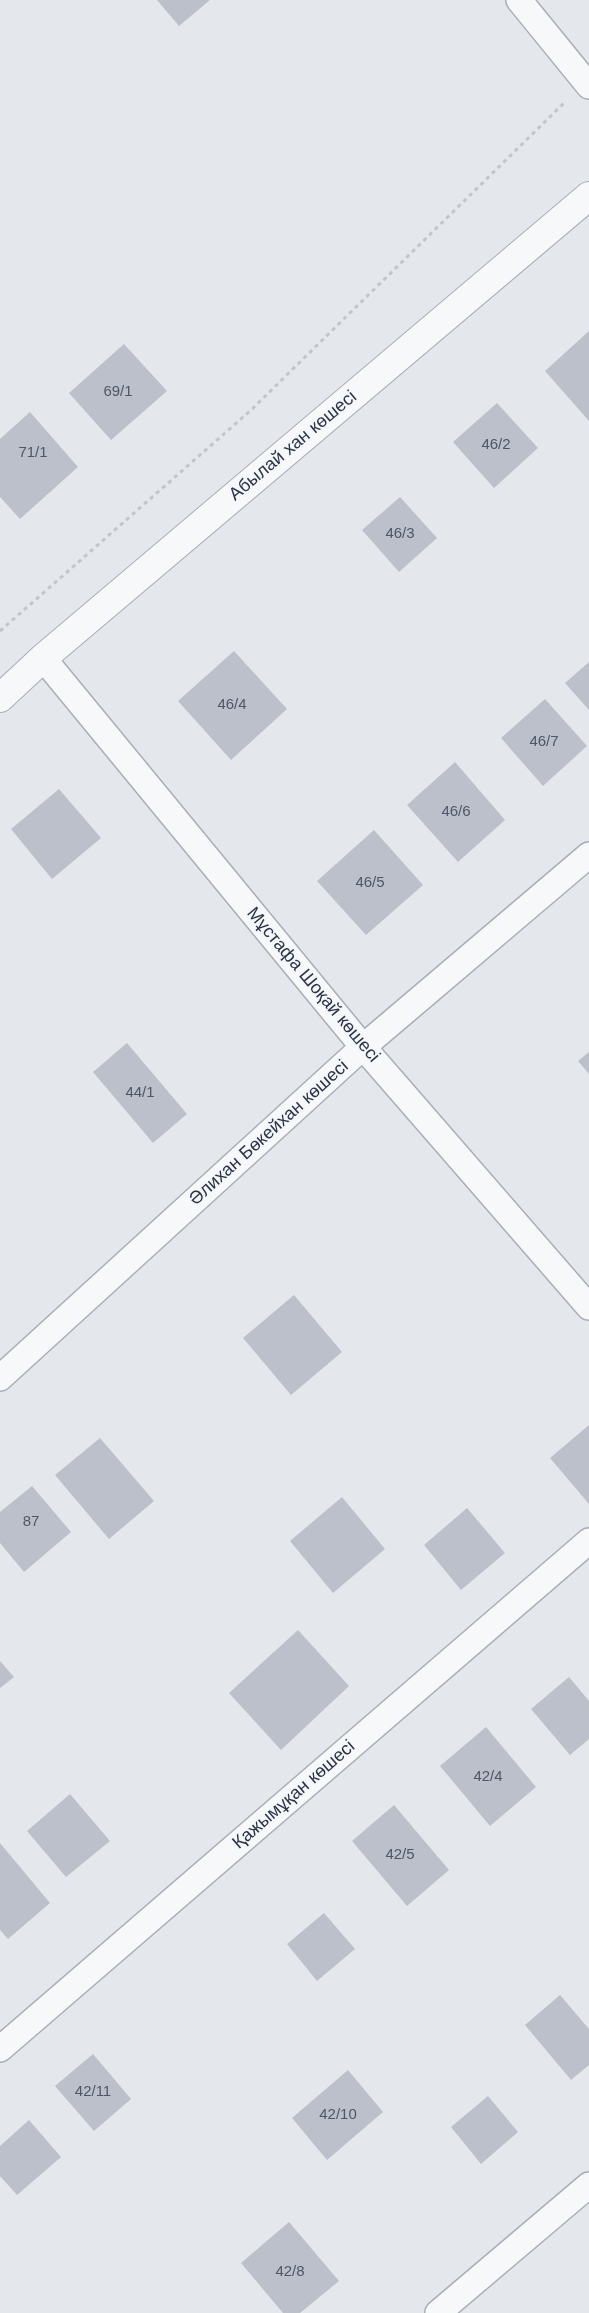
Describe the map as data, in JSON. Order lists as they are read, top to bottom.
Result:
{
  "streets": {
    "street": [
      "Абылай хан көшесі",
      "Мұстафа Шоқай көшесі",
      "Әлихан Бөкейхан көшесі",
      "Қажымұқан көшесі"
    ]
  },
  "crossings": [
    ["Абылай хан көшесі", "Мұстафа Шоқай көшесі"],
    ["Мұстафа Шоқай көшесі", "Әлихан Бөкейхан көшесі"]
  ],
  "house_numbers": [
    "69/1",
    "46/2",
    "71/1",
    "46/3",
    "46/4",
    "46/7",
    "46/6",
    "46/5",
    "44/1",
    "87",
    "42/4",
    "42/5",
    "42/11",
    "42/10",
    "42/8"
  ]
}
